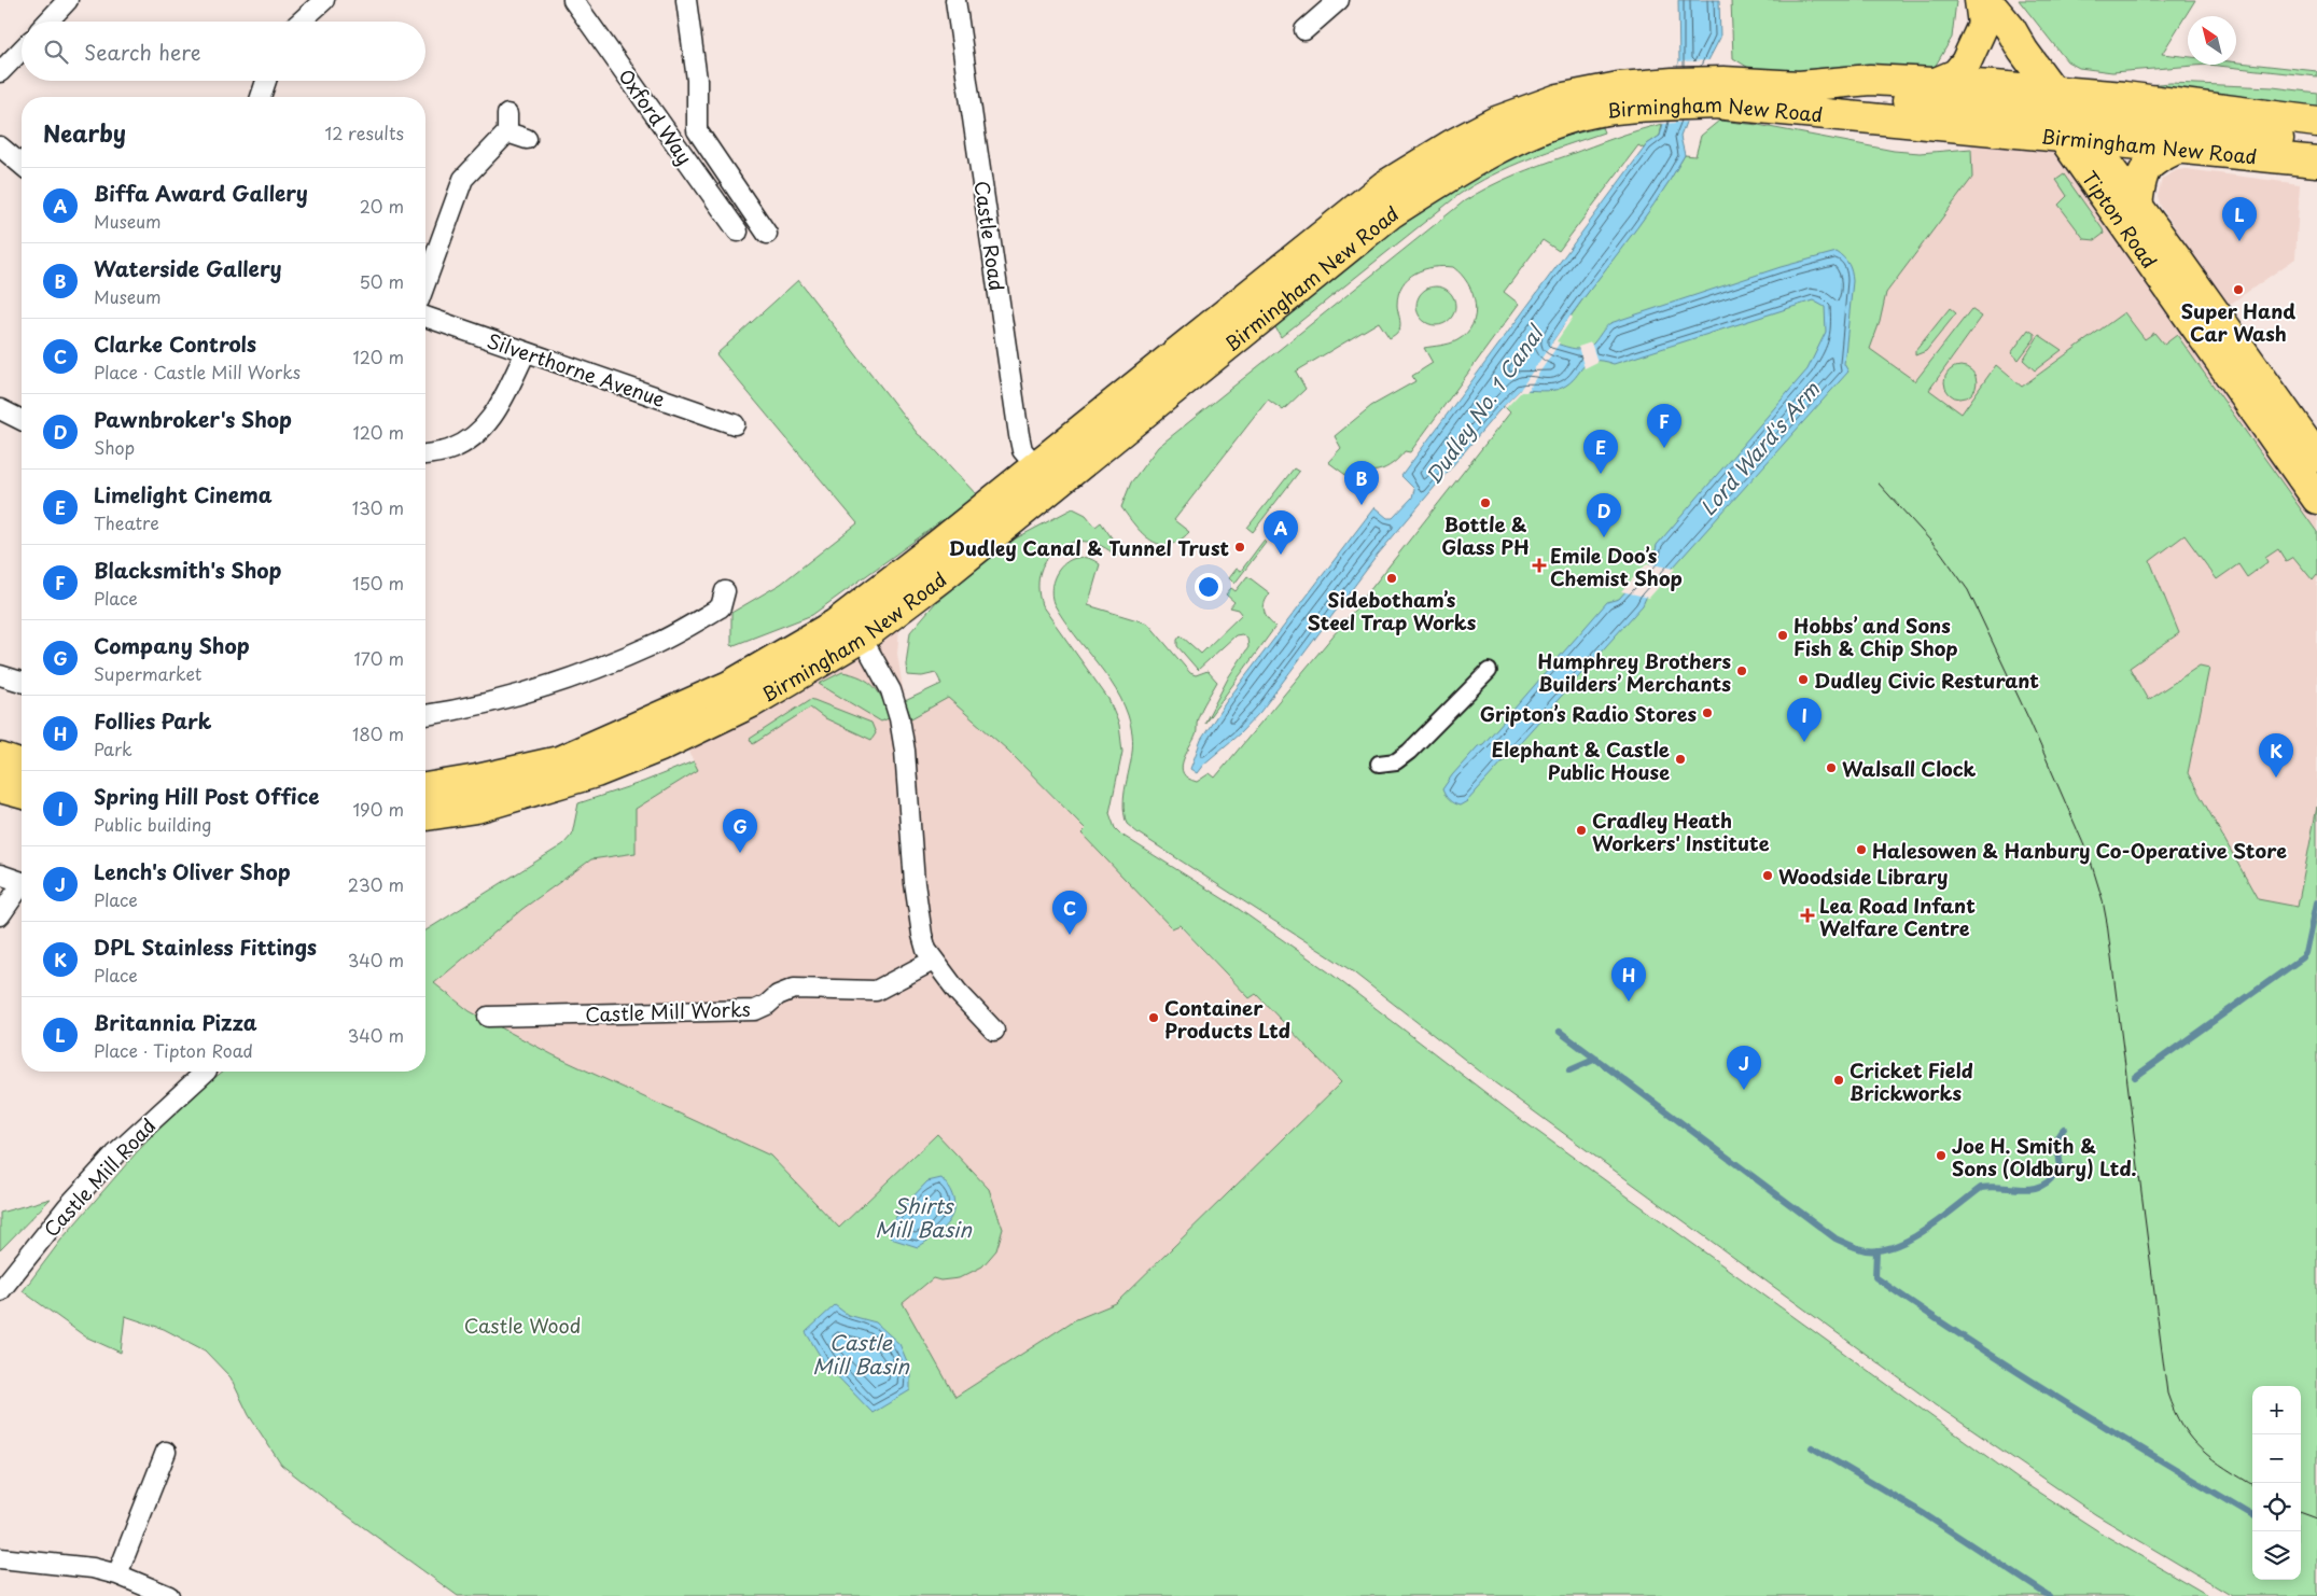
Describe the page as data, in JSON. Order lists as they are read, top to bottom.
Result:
{
  "streets": {
    "main road": ["Birmingham New Road", "Tipton Road"],
    "street": [
      "Oxford Way",
      "Castle Road",
      "Silverthorne Avenue",
      "Castle Mill Works",
      "Castle Mill Road"
    ]
  },
  "crossings": [
    ["Birmingham New Road", "Tipton Road"],
    ["Birmingham New Road", "Castle Road"]
  ],
  "water": [
    "Dudley No. 1 Canal",
    "Lord Ward's Arm",
    "Shirts Mill Basin",
    "Castle Mill Basin"
  ],
  "parks": ["Castle Wood"],
  "places": {
    "other": [
      "Super Hand Car Wash",
      "Bottle & Glass PH",
      "Dudley Canal & Tunnel Trust",
      "Sidebotham’s Steel Trap Works",
      "Hobbs’ and Sons Fish & Chip Shop",
      "Humphrey Brothers Builders’ Merchants",
      "Dudley Civic Resturant",
      "Gripton’s Radio Stores",
      "Elephant & Castle Public House",
      "Walsall Clock",
      "Cradley Heath Workers' Institute",
      "Halesowen & Hanbury Co-Operative Store",
      "Woodside Library",
      "Container Products Ltd",
      "Cricket Field Brickworks",
      "Joe H. Smith & Sons (Oldbury) Ltd."
    ],
    "health": ["Emile Doo’s Chemist Shop", "Lea Road Infant Welfare Centre"]
  },
  "north": "top left",
  "page": {
    "search": "Search here",
    "heading": ["Nearby", "12 results"],
    "list": [
      {
        "mark": "A",
        "name": "Biffa Award Gallery",
        "note": "Museum",
        "value": "20 m"
      },
      {
        "mark": "B",
        "name": "Waterside Gallery",
        "note": "Museum",
        "value": "50 m"
      },
      {
        "mark": "C",
        "name": "Clarke Controls",
        "note": "Place · Castle Mill Works",
        "value": "120 m"
      },
      {
        "mark": "D",
        "name": "Pawnbroker's Shop",
        "note": "Shop",
        "value": "120 m"
      },
      {
        "mark": "E",
        "name": "Limelight Cinema",
        "note": "Theatre",
        "value": "130 m"
      },
      {
        "mark": "F",
        "name": "Blacksmith's Shop",
        "note": "Place",
        "value": "150 m"
      },
      {
        "mark": "G",
        "name": "Company Shop",
        "note": "Supermarket",
        "value": "170 m"
      },
      {
        "mark": "H",
        "name": "Follies Park",
        "note": "Park",
        "value": "180 m"
      },
      {
        "mark": "I",
        "name": "Spring Hill Post Office",
        "note": "Public building",
        "value": "190 m"
      },
      {
        "mark": "J",
        "name": "Lench's Oliver Shop",
        "note": "Place",
        "value": "230 m"
      },
      {
        "mark": "K",
        "name": "DPL Stainless Fittings",
        "note": "Place",
        "value": "340 m"
      },
      {
        "mark": "L",
        "name": "Britannia Pizza",
        "note": "Place · Tipton Road",
        "value": "340 m"
      }
    ],
    "pins": [
      "L",
      "F",
      "E",
      "B",
      "D",
      "A",
      "I",
      "K",
      "G",
      "C",
      "H",
      "J"
    ],
    "map_buttons": ["+", "−"]
  }
}
